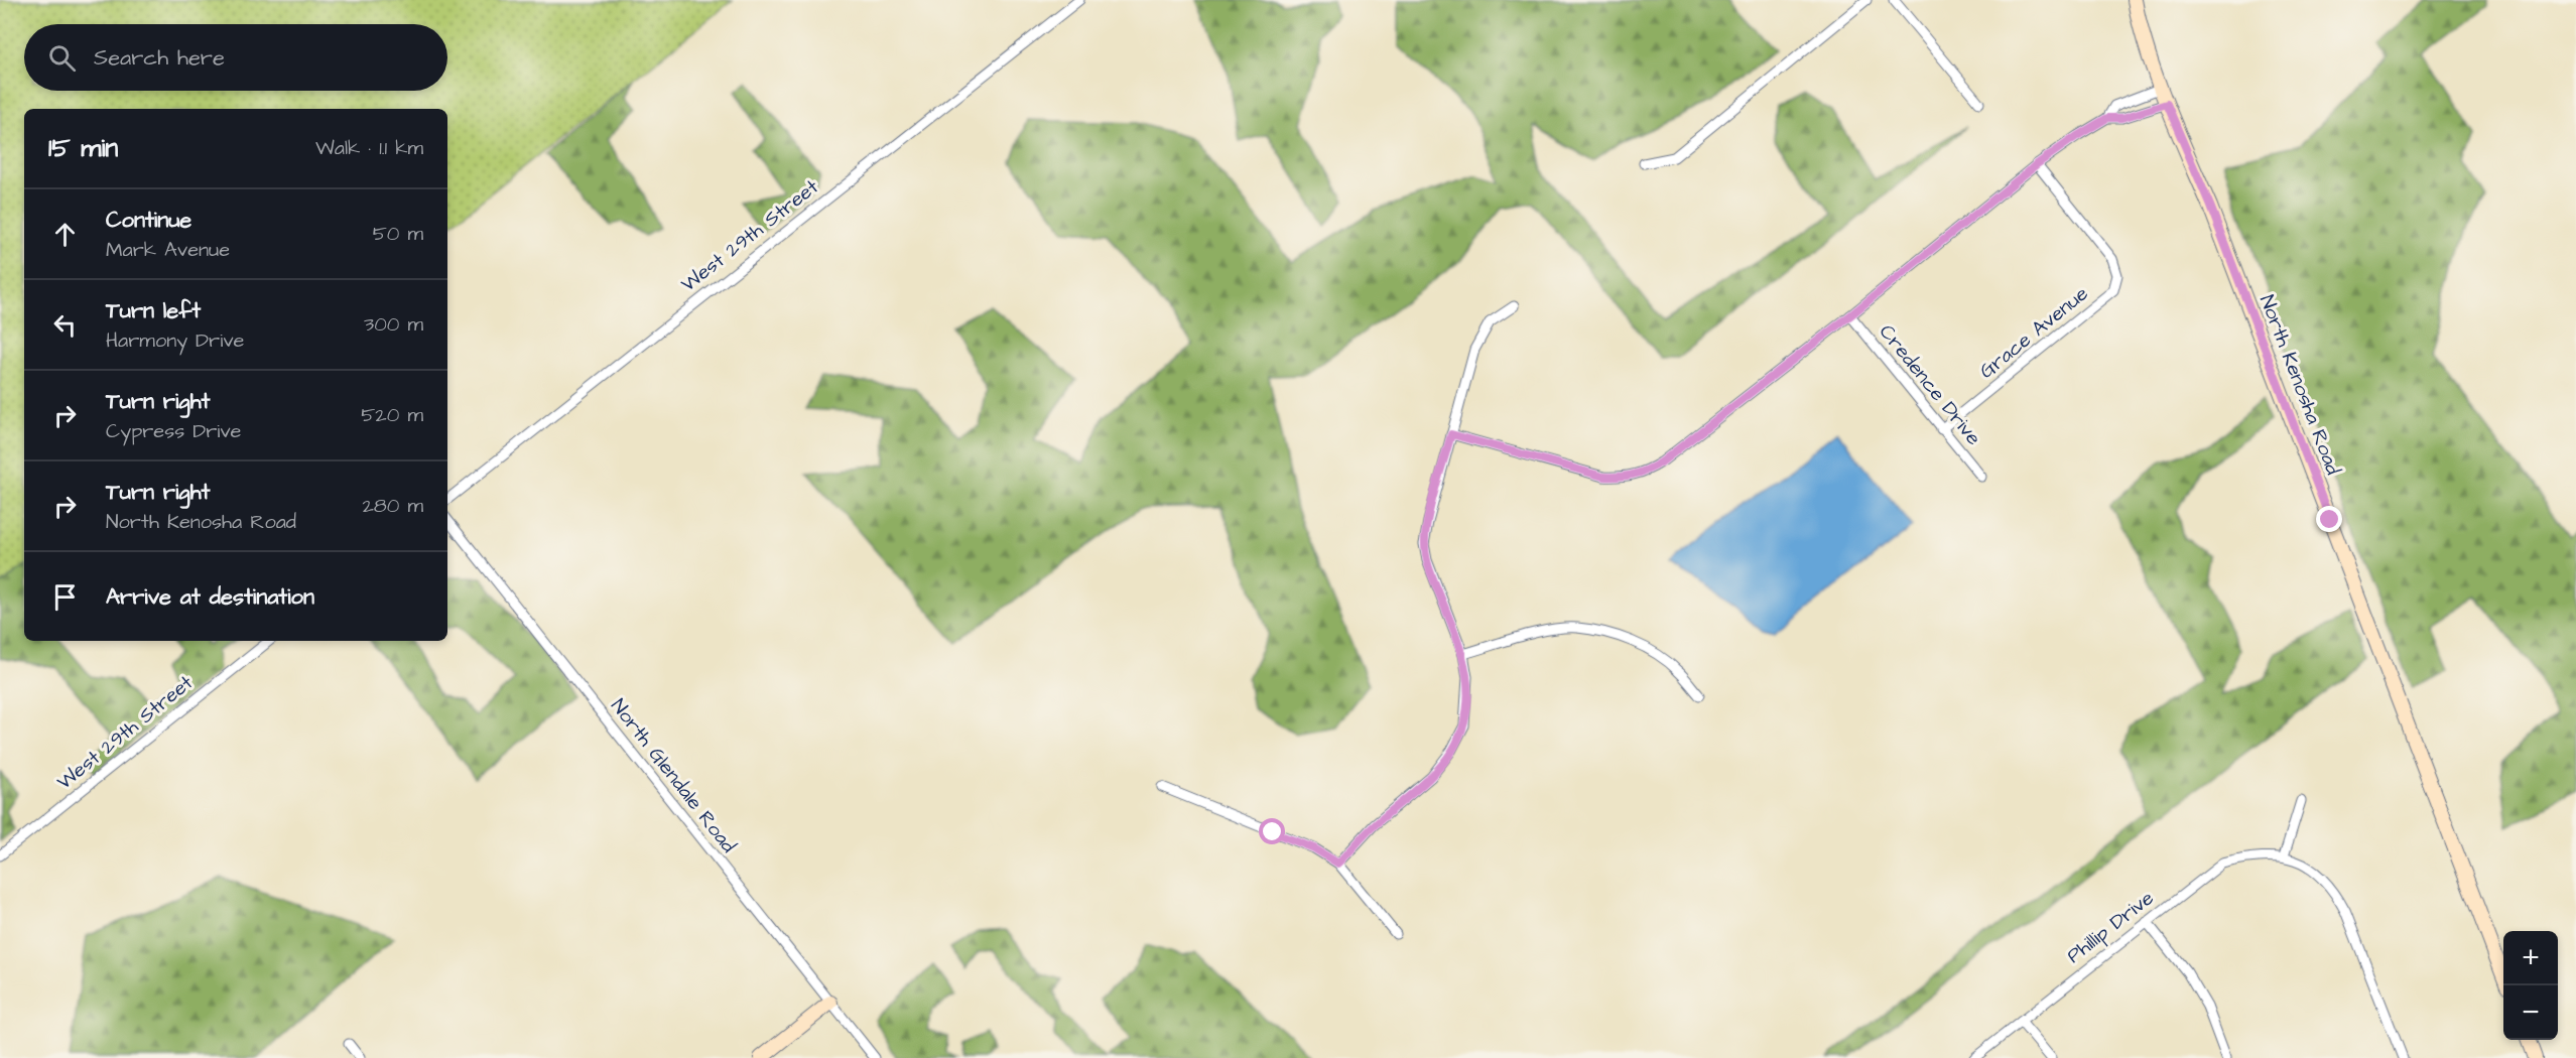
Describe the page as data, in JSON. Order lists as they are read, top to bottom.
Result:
{
  "streets": {
    "street": [
      "West 29th Street",
      "Grace Avenue",
      "Credence Drive",
      "North Kenosha Road",
      "North Glendale Road",
      "Phillip Drive"
    ]
  },
  "crossings": [
    ["Grace Avenue", "Credence Drive"]
  ],
  "page": {
    "search": "Search here",
    "heading": ["15 min", "Walk · 1.1 km"],
    "list": [
      ["Continue", "Mark Avenue", "50 m"],
      ["Turn left", "Harmony Drive", "300 m"],
      ["Turn right", "Cypress Drive", "520 m"],
      ["Turn right", "North Kenosha Road", "280 m"],
      "Arrive at destination"
    ],
    "map_buttons": ["+", "−"]
  }
}
